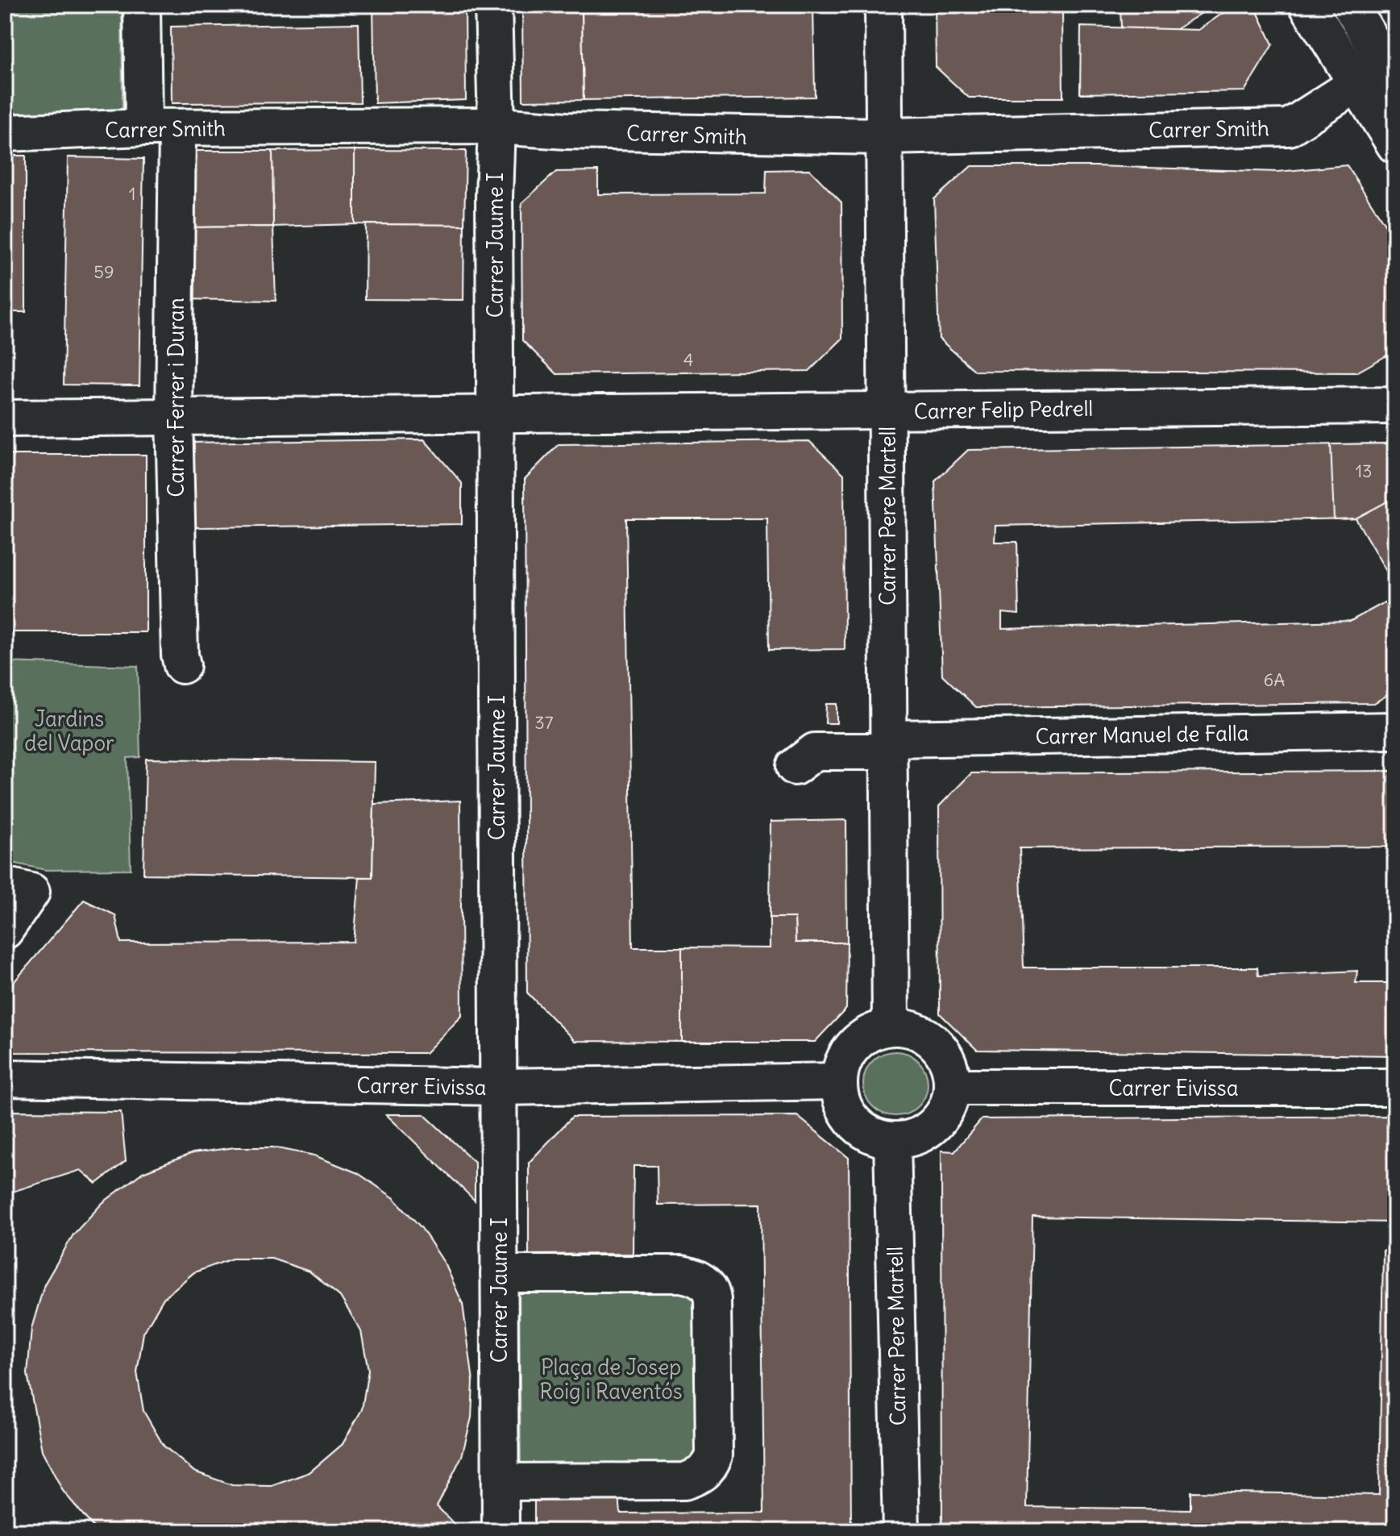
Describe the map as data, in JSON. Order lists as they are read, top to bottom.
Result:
{
  "streets": {
    "street": [
      "Carrer Smith",
      "Carrer Jaume I",
      "Carrer Ferrer i Duran",
      "Carrer Felip Pedrell",
      "Carrer Pere Martell",
      "Carrer Manuel de Falla",
      "Carrer Eivissa"
    ]
  },
  "crossings": [
    ["Carrer Smith", "Carrer Jaume I"],
    ["Carrer Smith", "Carrer Ferrer i Duran"],
    ["Carrer Smith", "Carrer Pere Martell"],
    ["Carrer Jaume I", "Carrer Felip Pedrell"],
    ["Carrer Jaume I", "Carrer Eivissa"],
    ["Carrer Ferrer i Duran", "Carrer Felip Pedrell"],
    ["Carrer Felip Pedrell", "Carrer Pere Martell"],
    ["Carrer Pere Martell", "Carrer Manuel de Falla"],
    ["Carrer Pere Martell", "Carrer Eivissa"]
  ],
  "parks": ["Jardins del Vapor", "Plaça de Josep Roig i Raventós"],
  "house_numbers": [
    "1",
    "59",
    "4",
    "13",
    "6A",
    "37"
  ]
}
